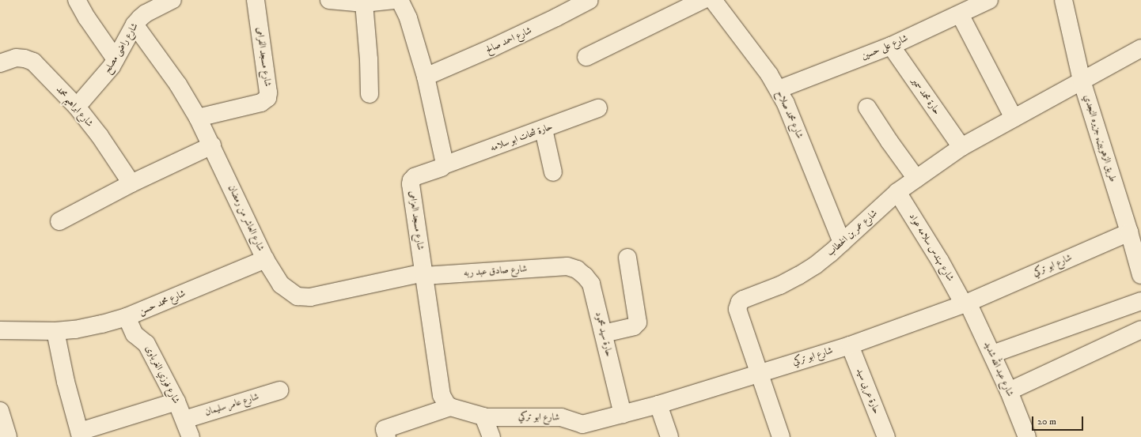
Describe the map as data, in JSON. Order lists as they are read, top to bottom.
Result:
{
  "streets": {
    "street": [
      "شارع احمد صالح",
      "شارع على حسين",
      "شارع راضى مصلح",
      "شارع مسجد الفرامى",
      "حارة محمد سمير",
      "شارع ابراهيم محمد",
      "شارع محمد صلاح",
      "حارة شحات ابو سلامه",
      "طريق الزهويين, جزيره النجدي",
      "شارع العاشر من رمضان",
      "شارع مسجد العزامى",
      "شارع عمر بن الخطاب",
      "شارع مهندس سلامه عواد",
      "شارع ابو تركي",
      "شارع صادق عبد ربه",
      "شارع محمد حسن",
      "حارة سيد محمود",
      "شارع عبد الله شديد",
      "شارع فوزي الغرباوى",
      "حارة عربى سيد",
      "شارع عامر سليمان"
    ]
  },
  "crossings": [
    ["شارع على حسين", "حارة محمد سمير"],
    ["شارع على حسين", "شارع محمد صلاح"],
    ["شارع راضى مصلح", "شارع ابراهيم محمد"],
    ["شارع راضى مصلح", "شارع العاشر من رمضان"],
    ["شارع مسجد الفرامى", "شارع العاشر من رمضان"],
    ["حارة محمد سمير", "شارع عمر بن الخطاب"],
    ["شارع محمد صلاح", "شارع عمر بن الخطاب"],
    ["حارة شحات ابو سلامه", "شارع مسجد العزامى"],
    ["طريق الزهويين, جزيره النجدي", "شارع عمر بن الخطاب"],
    ["طريق الزهويين, جزيره النجدي", "شارع ابو تركي"],
    ["شارع العاشر من رمضان", "شارع مسجد العزامى"],
    ["شارع العاشر من رمضان", "شارع صادق عبد ربه"],
    ["شارع العاشر من رمضان", "شارع محمد حسن"],
    ["شارع مسجد العزامى", "شارع صادق عبد ربه"],
    ["شارع عمر بن الخطاب", "شارع مهندس سلامه عواد"],
    ["شارع عمر بن الخطاب", "شارع ابو تركي"],
    ["شارع مهندس سلامه عواد", "شارع ابو تركي"],
    ["شارع مهندس سلامه عواد", "شارع عبد الله شديد"],
    ["شارع ابو تركي", "حارة سيد محمود"],
    ["شارع ابو تركي", "شارع عبد الله شديد"],
    ["شارع ابو تركي", "حارة عربى سيد"],
    ["شارع صادق عبد ربه", "حارة سيد محمود"],
    ["شارع محمد حسن", "شارع فوزي الغرباوى"],
    ["شارع فوزي الغرباوى", "شارع عامر سليمان"]
  ],
  "scale_bar": "20 m"
}
